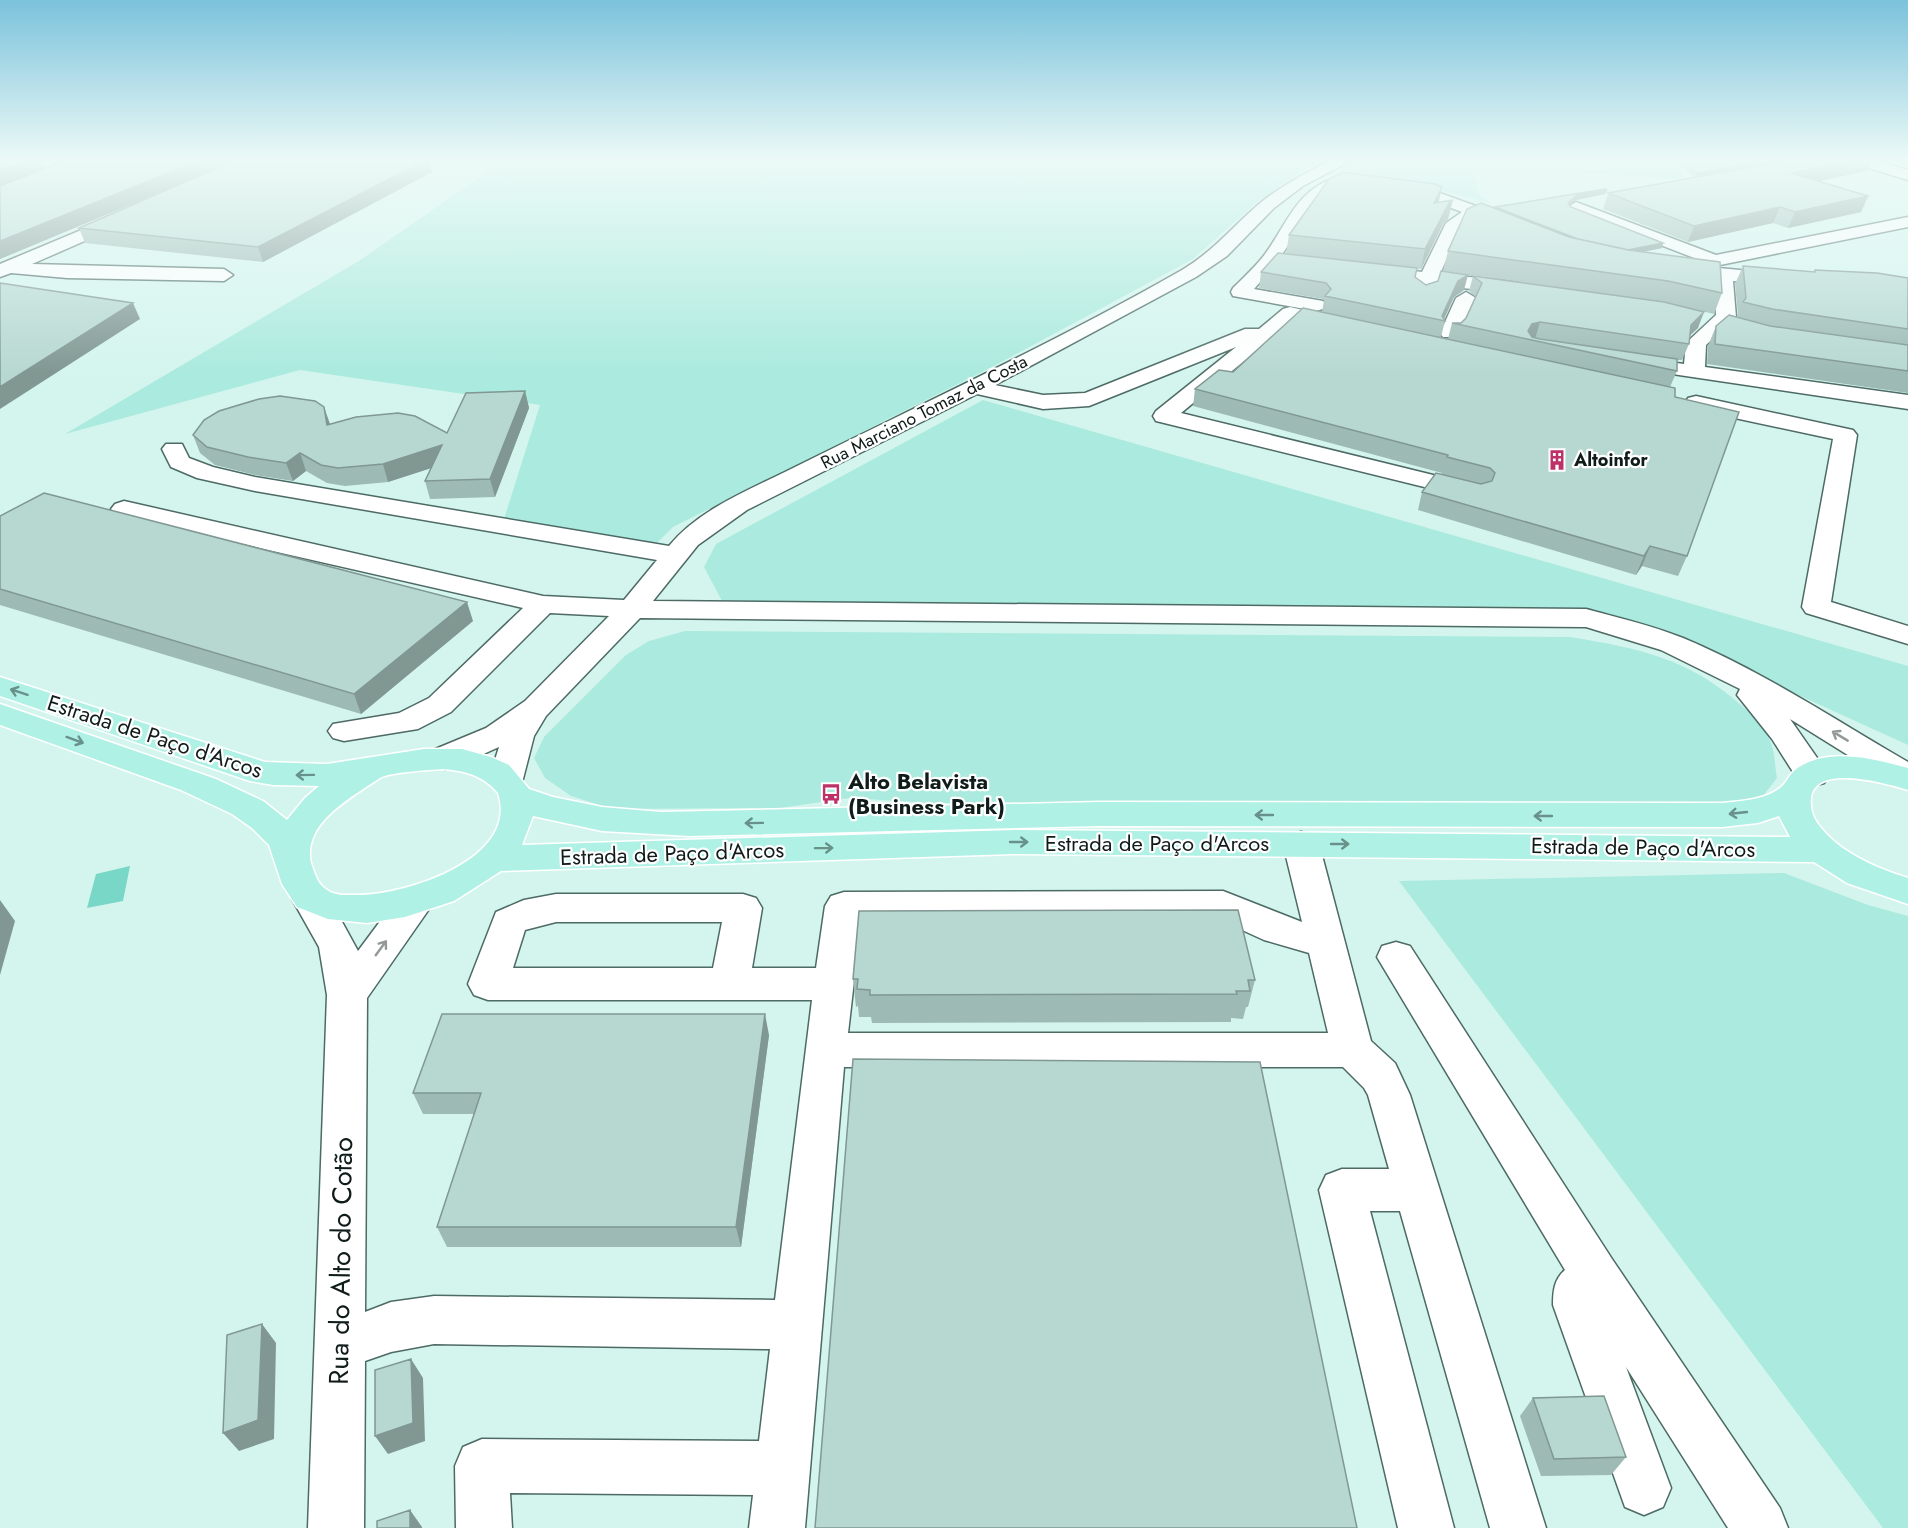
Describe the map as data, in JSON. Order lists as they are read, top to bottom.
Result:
{
  "streets": {
    "main road": ["Estrada de Paço d'Arcos"],
    "street": ["Rua Marciano Tomaz da Costa", "Rua do Alto do Cotão"]
  },
  "crossings": [
    ["Rua Marciano Tomaz da Costa", "Estrada de Paço d'Arcos"],
    ["Rua Marciano Tomaz da Costa", "Rua do Alto do Cotão"],
    ["Estrada de Paço d'Arcos", "Rua do Alto do Cotão"]
  ],
  "places": {
    "building": ["Altoinfor"],
    "bus stop": ["Alto Belavista (Business Park)"]
  }
}
